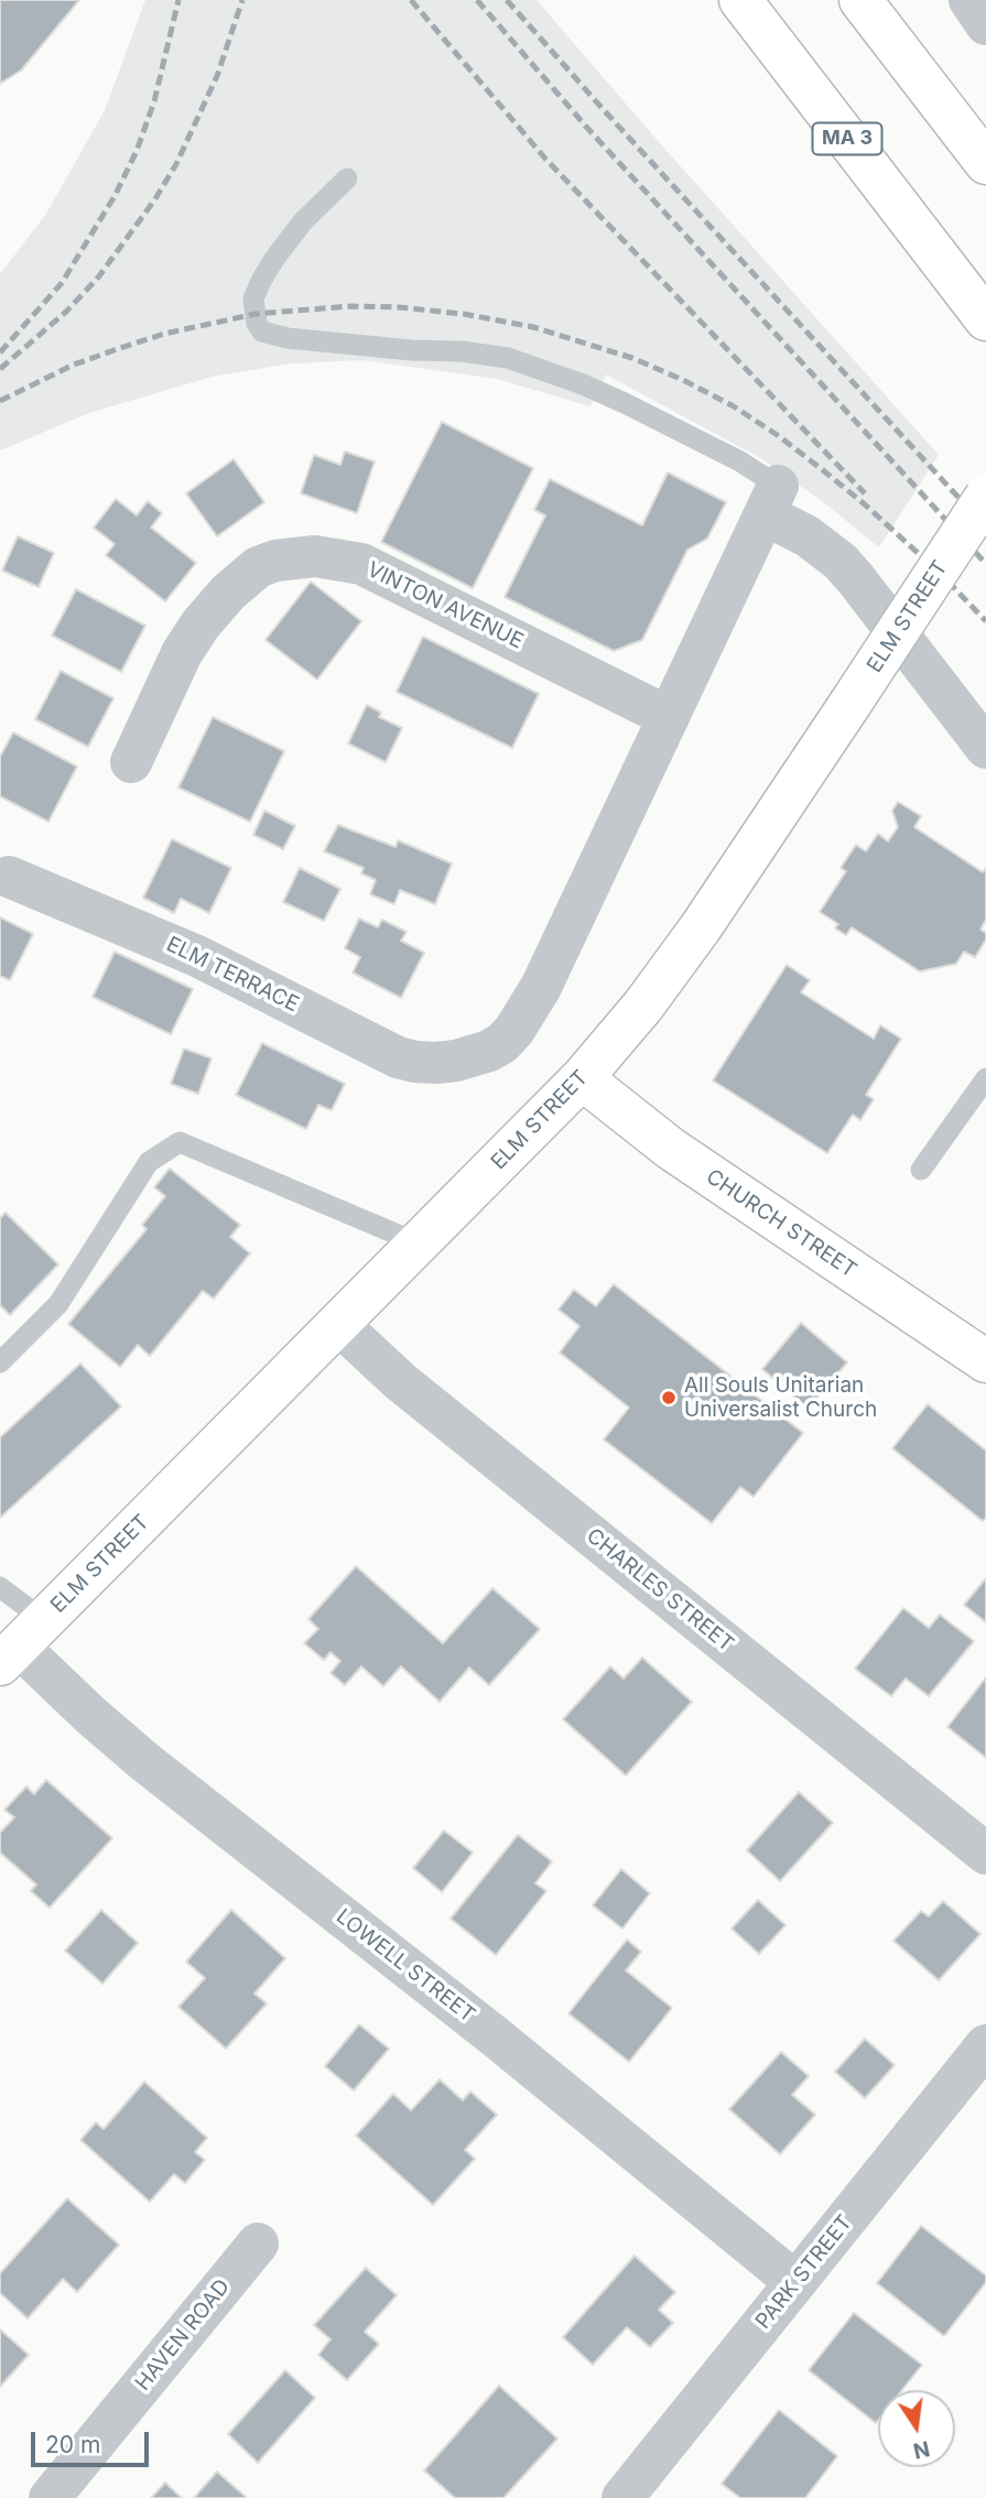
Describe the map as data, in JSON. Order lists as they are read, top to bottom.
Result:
{
  "streets": {
    "main road": ["MA 3", "ELM STREET", "CHURCH STREET"],
    "street": [
      "VINTON AVENUE",
      "ELM TERRACE",
      "CHARLES STREET",
      "LOWELL STREET",
      "PARK STREET",
      "HAVEN ROAD"
    ]
  },
  "crossings": [
    ["VINTON AVENUE", "ELM TERRACE"],
    ["ELM STREET", "CHURCH STREET"],
    ["ELM STREET", "CHARLES STREET"],
    ["ELM STREET", "LOWELL STREET"],
    ["LOWELL STREET", "PARK STREET"]
  ],
  "places": ["All Souls Unitarian Universalist Church"],
  "scale_bar": "20 m",
  "north": "bottom"
}
